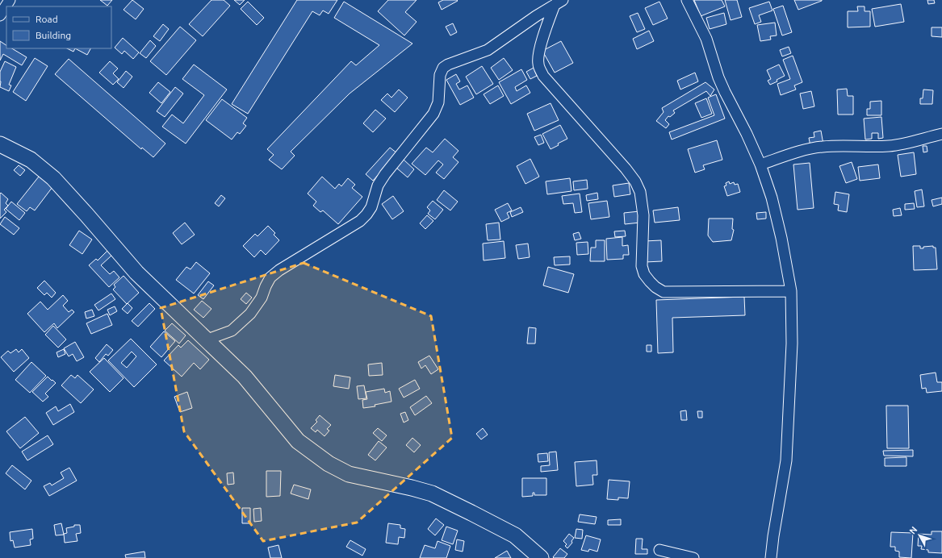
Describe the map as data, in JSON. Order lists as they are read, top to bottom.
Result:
{
  "legend": ["Road", "Building"],
  "north": "top left"
}
